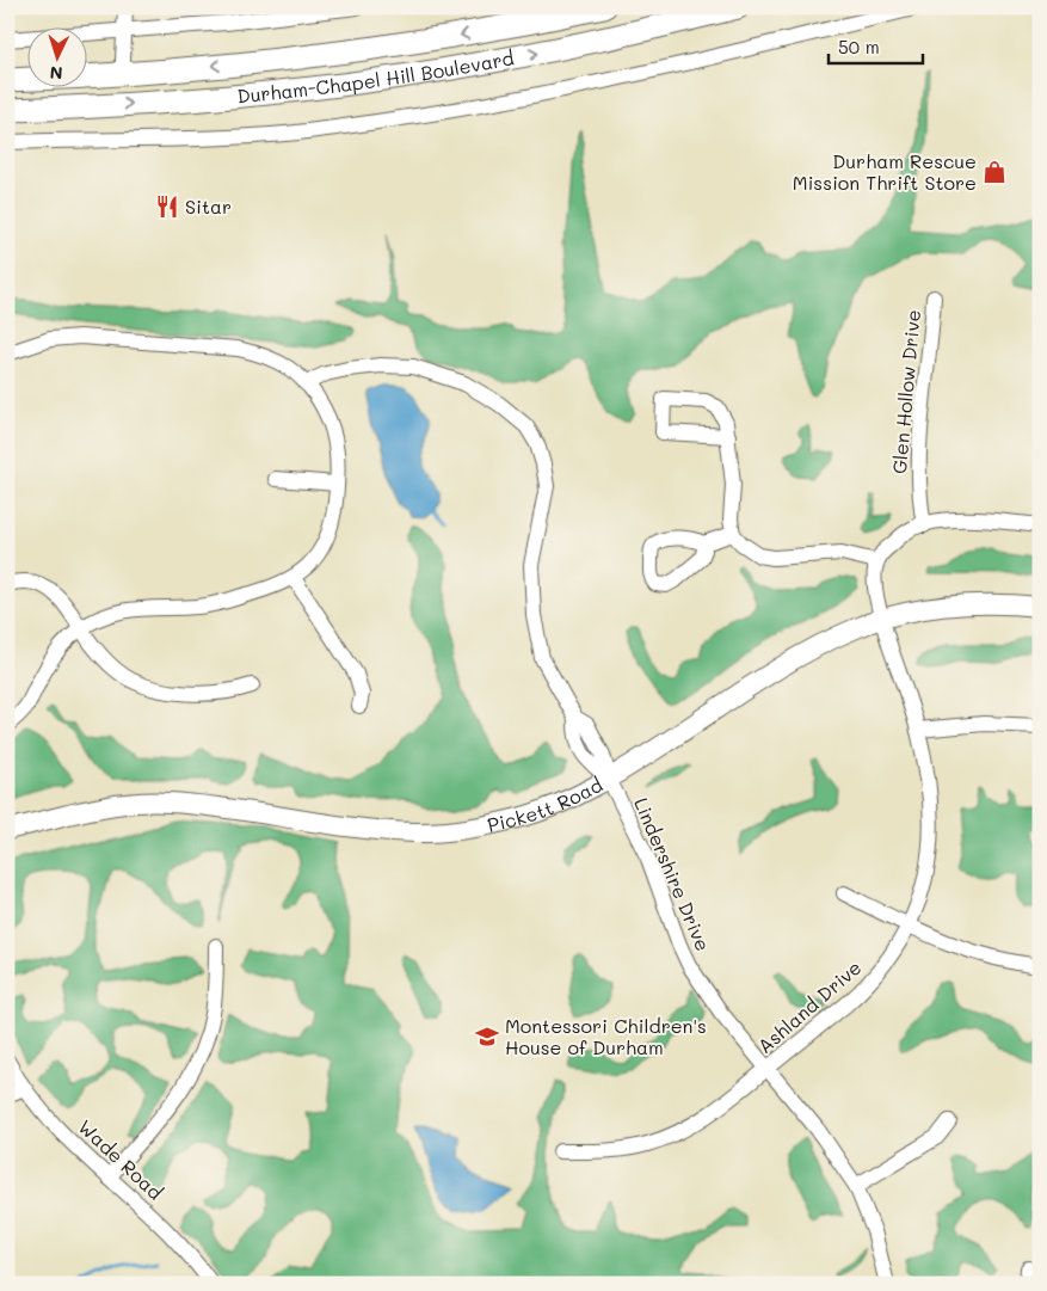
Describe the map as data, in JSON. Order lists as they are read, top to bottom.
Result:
{
  "streets": {
    "main road": ["Durham-Chapel Hill Boulevard"],
    "street": [
      "Glen Hollow Drive",
      "Pickett Road",
      "Lindershire Drive",
      "Ashland Drive",
      "Wade Road"
    ]
  },
  "crossings": [
    ["Pickett Road", "Lindershire Drive"],
    ["Pickett Road", "Ashland Drive"],
    ["Lindershire Drive", "Ashland Drive"]
  ],
  "places": {
    "shop": ["Durham Rescue Mission Thrift Store"],
    "restaurant": ["Sitar"],
    "school or university": ["Montessori Children's House of Durham"]
  },
  "scale_bar": "50 m",
  "north": "bottom"
}
